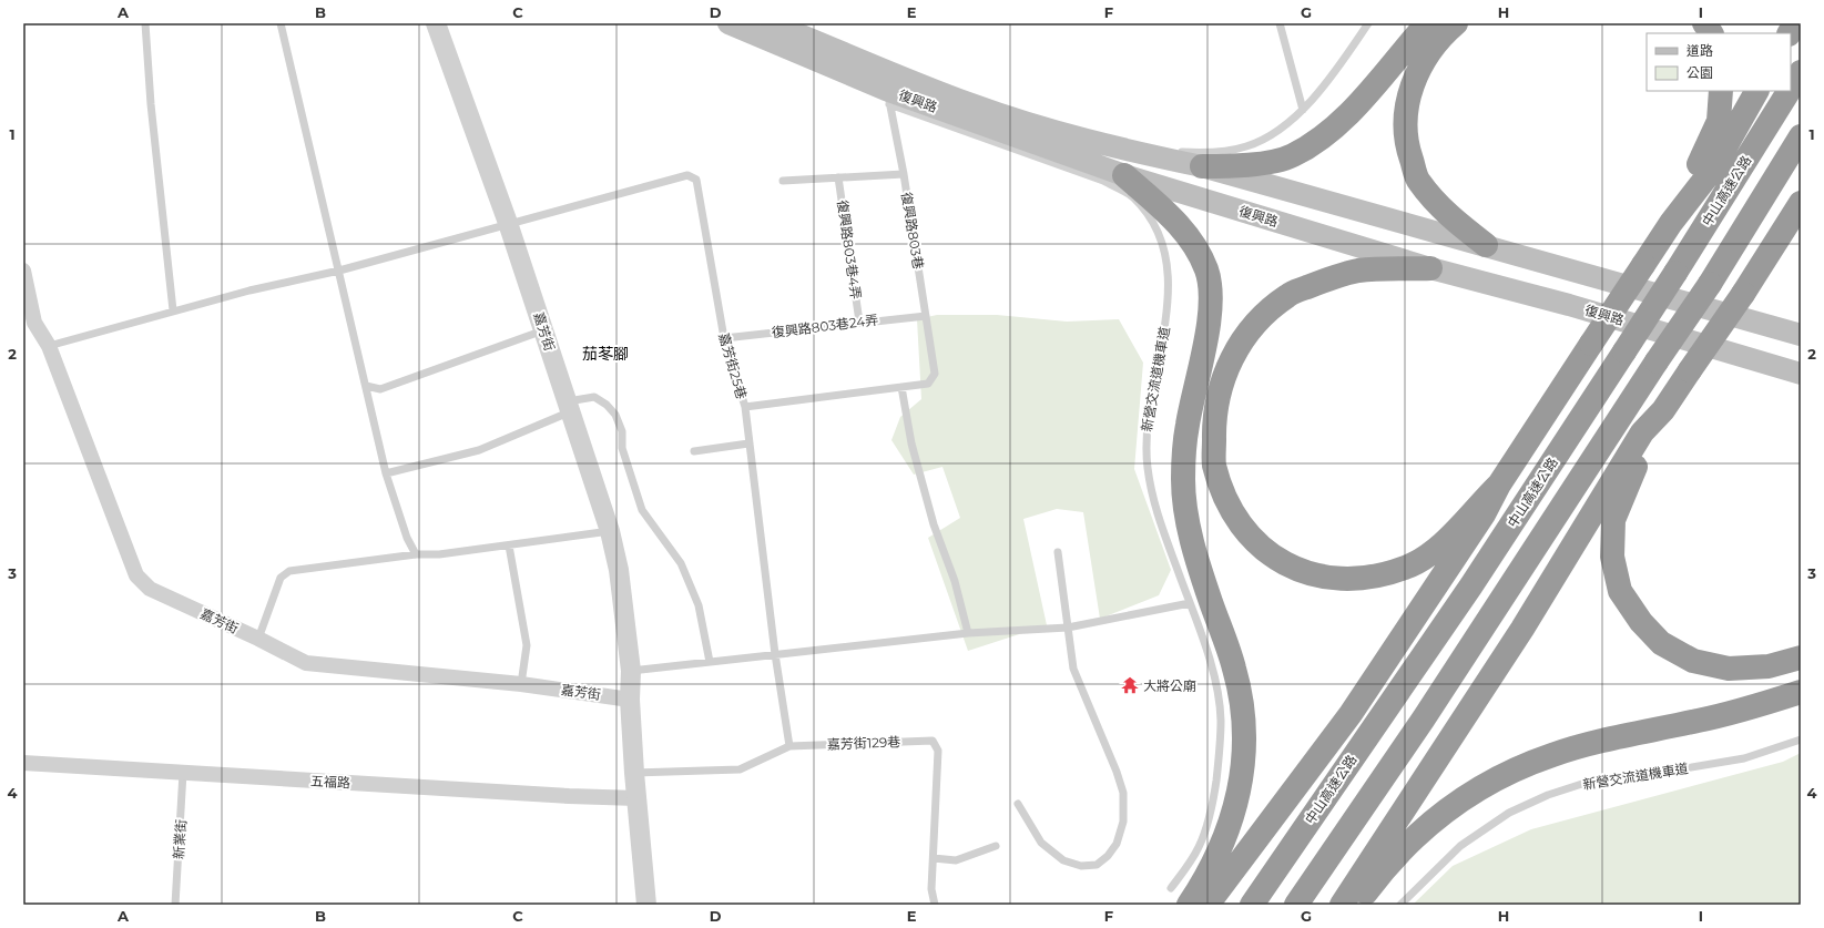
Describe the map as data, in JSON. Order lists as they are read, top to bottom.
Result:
{
  "streets": {
    "highway": ["中山高速公路"],
    "main road": ["復興路"],
    "street": ["嘉芳街", "五福路"],
    "lane": [
      "復興路803巷",
      "復興路803巷4弄",
      "復興路803巷24弄",
      "嘉芳街25巷",
      "新營交流道機車道",
      "嘉芳街129巷",
      "新業街"
    ]
  },
  "crossings": [
    ["復興路", "復興路803巷"],
    ["復興路", "新營交流道機車道"],
    ["復興路803巷", "復興路803巷24弄"],
    ["復興路803巷", "新營交流道機車道"],
    ["復興路803巷4弄", "復興路803巷24弄"],
    ["復興路803巷24弄", "嘉芳街25巷"],
    ["嘉芳街", "嘉芳街25巷"],
    ["嘉芳街", "嘉芳街129巷"],
    ["嘉芳街", "五福路"],
    ["嘉芳街25巷", "嘉芳街129巷"],
    ["五福路", "新業街"]
  ],
  "districts": ["茄苳腳"],
  "places": {
    "temple": ["大將公廟"]
  },
  "legend": ["道路", "公園"],
  "grid": {
    "columns": [
      "A",
      "B",
      "C",
      "D",
      "E",
      "F",
      "G",
      "H",
      "I"
    ],
    "rows": [
      "1",
      "2",
      "3",
      "4"
    ]
  }
}
